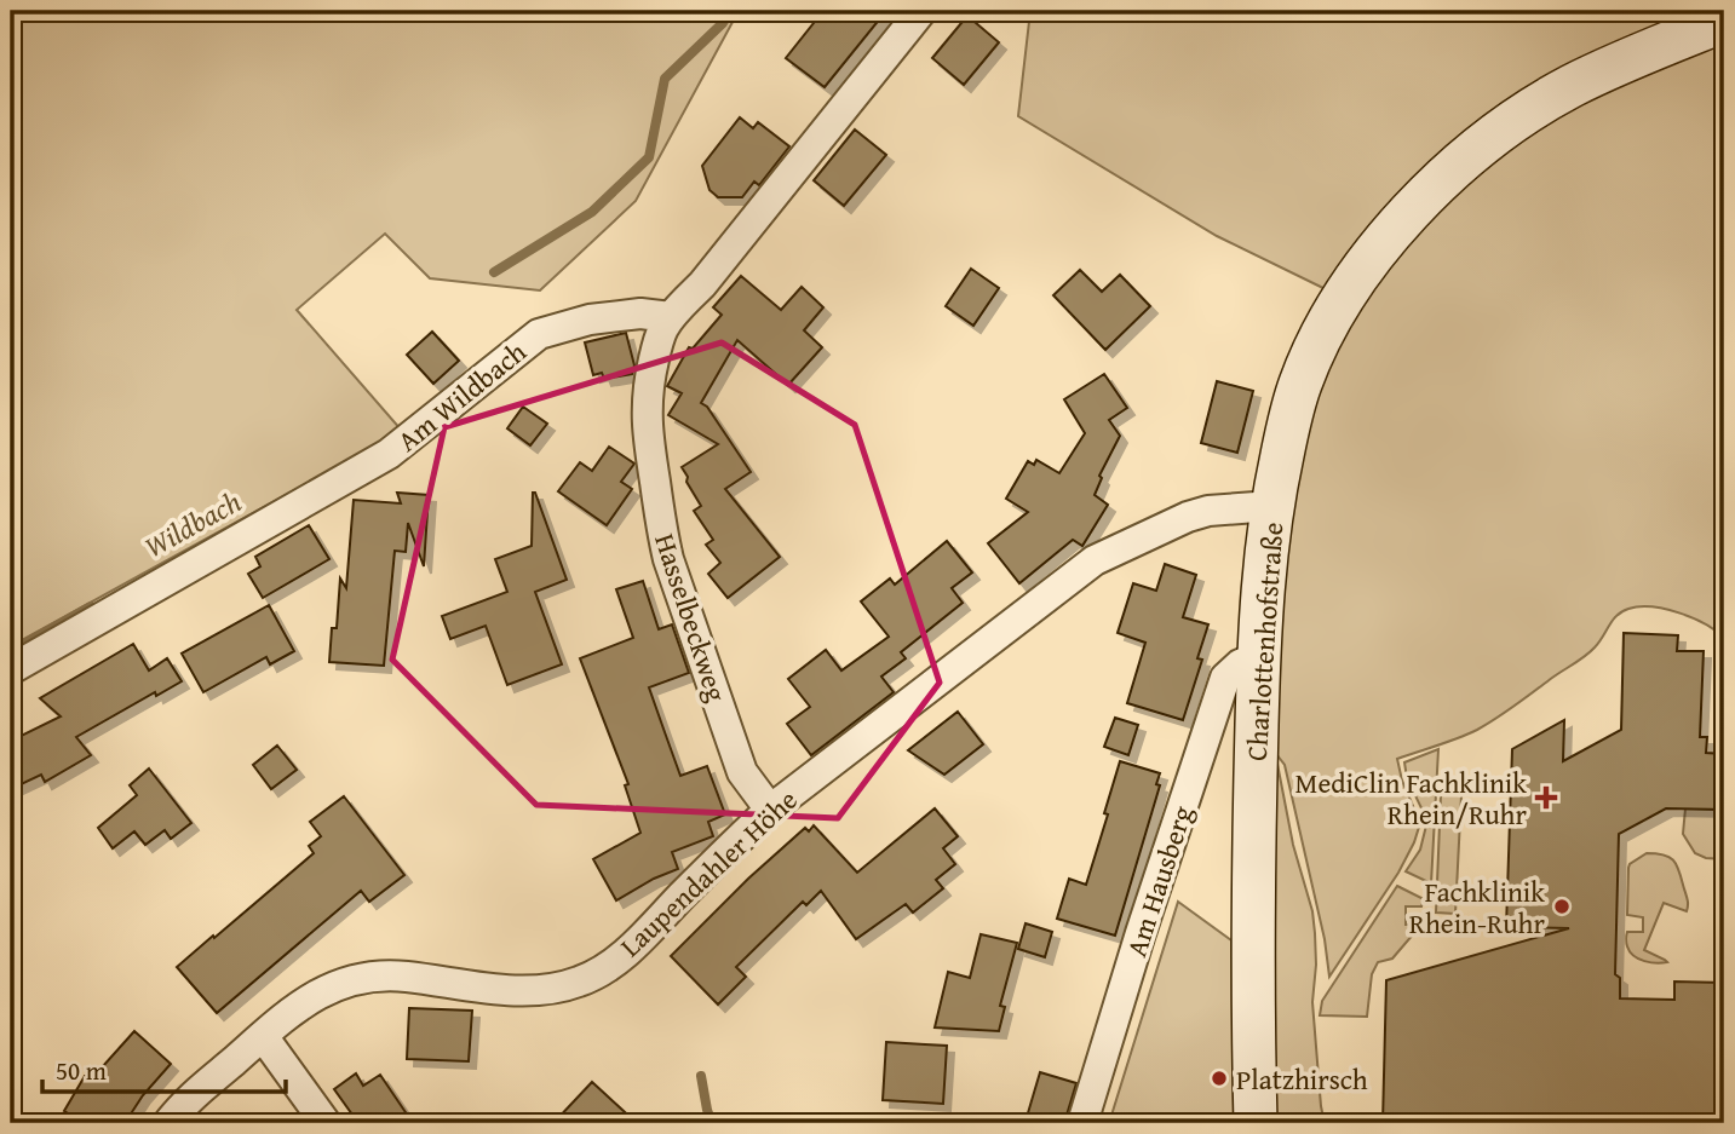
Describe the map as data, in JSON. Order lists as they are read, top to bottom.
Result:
{
  "streets": {
    "main road": ["Charlottenhofstraße"],
    "street": [
      "Am Wildbach",
      "Hasselbeckweg",
      "Laupendahler Höhe",
      "Am Hausberg"
    ]
  },
  "crossings": [
    ["Am Wildbach", "Hasselbeckweg"],
    ["Hasselbeckweg", "Laupendahler Höhe"],
    ["Charlottenhofstraße", "Laupendahler Höhe"],
    ["Charlottenhofstraße", "Am Hausberg"]
  ],
  "water": ["Wildbach"],
  "places": {
    "health": ["MediClin Fachklinik Rhein/Ruhr"],
    "other": ["Fachklinik Rhein-Ruhr", "Platzhirsch"]
  },
  "scale_bar": "50 m"
}
